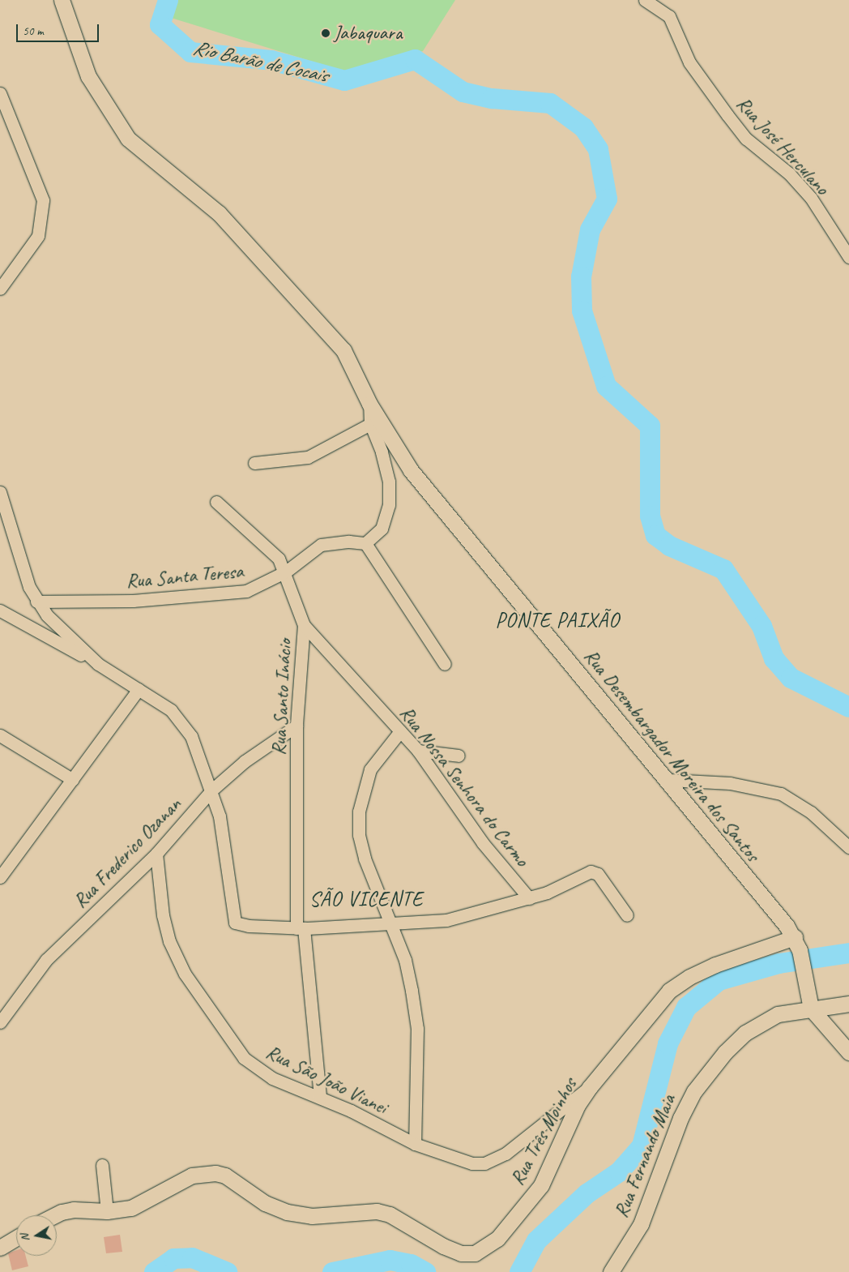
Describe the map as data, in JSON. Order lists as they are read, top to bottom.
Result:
{
  "streets": {
    "street": [
      "Rua José Herculano",
      "Rua Santa Teresa",
      "Rua Santo Inácio",
      "Rua Desembargador Moreira dos Santos",
      "Rua Nossa Senhora do Carmo",
      "Rua Frederico Ozanan",
      "Rua São João Vianei",
      "Rua Três Moinhos",
      "Rua Fernando Maia"
    ]
  },
  "crossings": [
    ["Rua Santa Teresa", "Rua Santo Inácio"],
    ["Rua Santo Inácio", "Rua Nossa Senhora do Carmo"],
    ["Rua Santo Inácio", "Rua Frederico Ozanan"],
    ["Rua Santo Inácio", "Rua São João Vianei"],
    ["Rua Desembargador Moreira dos Santos", "Rua Três Moinhos"],
    ["Rua Desembargador Moreira dos Santos", "Rua Fernando Maia"],
    ["Rua Frederico Ozanan", "Rua São João Vianei"],
    ["Rua São João Vianei", "Rua Três Moinhos"]
  ],
  "districts": ["PONTE PAIXÃO", "SÃO VICENTE"],
  "water": ["Rio Barão de Cocais"],
  "places": ["Jabaquara"],
  "scale_bar": "50 m",
  "north": "left"
}
